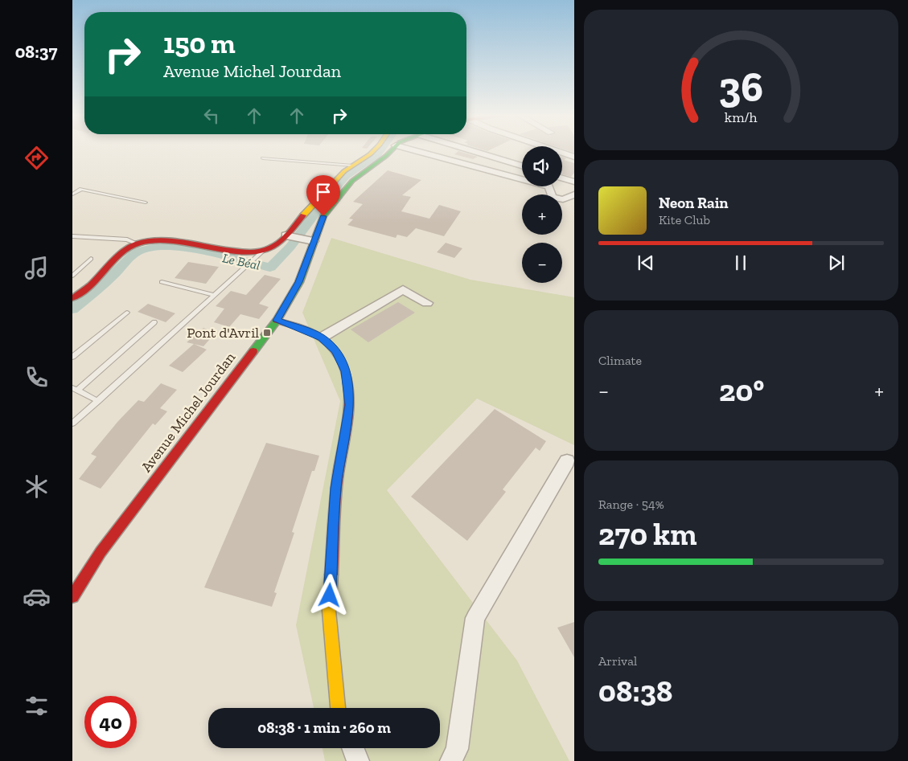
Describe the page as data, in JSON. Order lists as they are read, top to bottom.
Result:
{
  "streets": {
    "street": ["Avenue Michel Jourdan"]
  },
  "water": ["Le Béal"],
  "places": {
    "transit": ["Pont d'Avril"]
  },
  "page": {
    "tabs": "08:37",
    "turn": ["150 m", "Avenue Michel Jourdan"],
    "map_buttons": ["+", "−"],
    "song": ["Neon Rain", "Kite Club"],
    "tile": [
      "Climate",
      ["Range · 54%", "270 km"],
      ["Arrival", "08:38"]
    ],
    "heat": ["−", "20°", "+"],
    "limit": "40",
    "trip": "08:38 · 1 min · 260 m",
    "gauge": ["36", "km/h"]
  }
}
